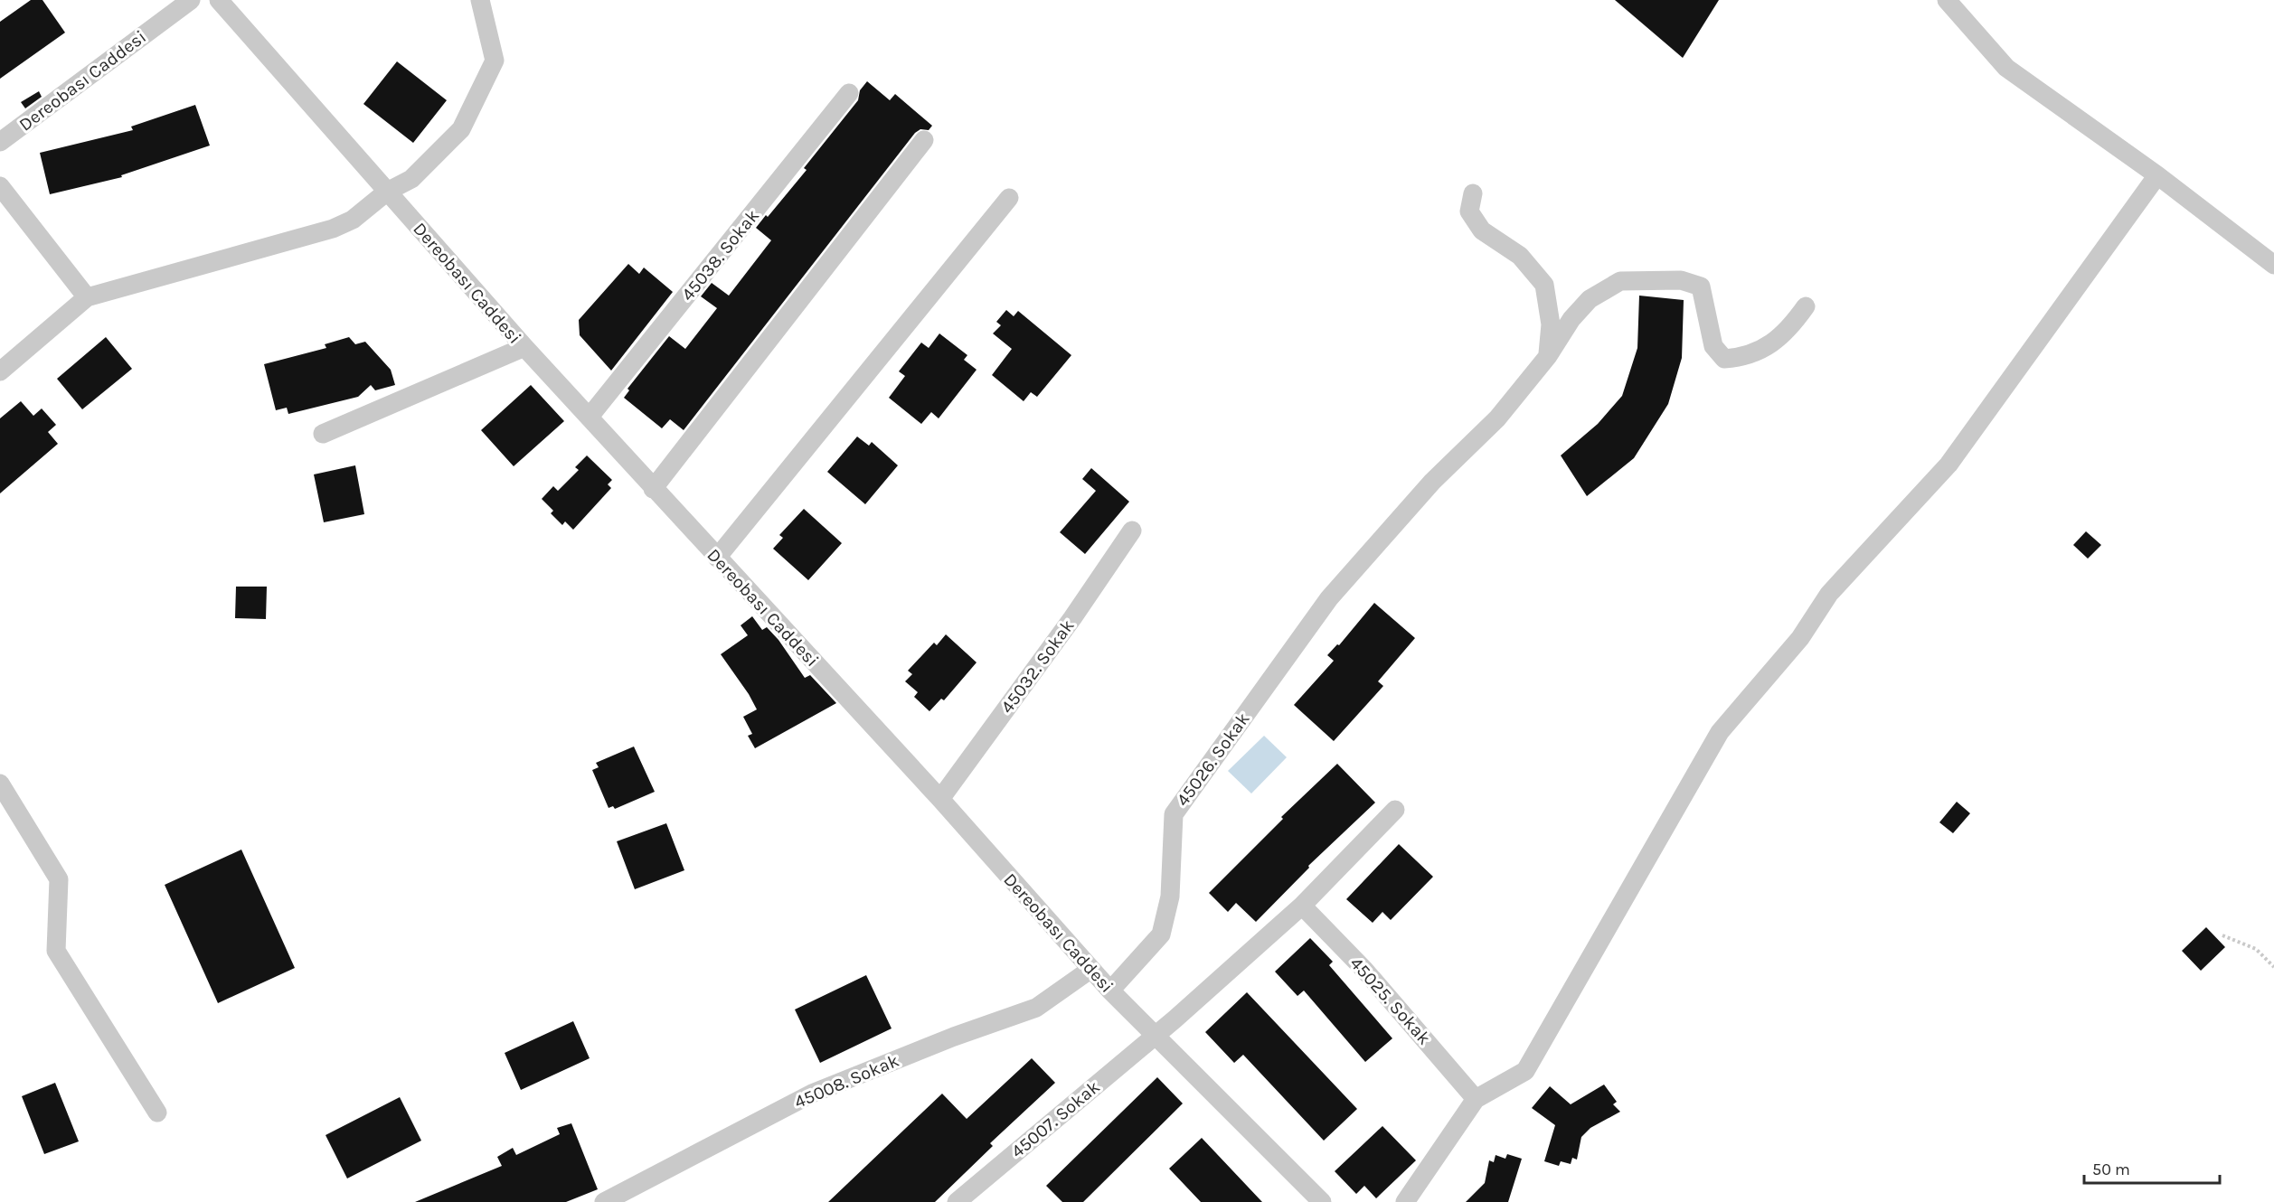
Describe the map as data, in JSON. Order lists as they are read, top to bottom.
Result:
{
  "streets": {
    "street": [
      "Dereobası Caddesi",
      "45038. Sokak",
      "45032. Sokak",
      "45026. Sokak",
      "45025. Sokak",
      "45008. Sokak",
      "45007. Sokak"
    ]
  },
  "crossings": [
    ["Dereobası Caddesi", "45038. Sokak"],
    ["Dereobası Caddesi", "45032. Sokak"],
    ["Dereobası Caddesi", "45026. Sokak"],
    ["Dereobası Caddesi", "45008. Sokak"],
    ["Dereobası Caddesi", "45007. Sokak"]
  ],
  "scale_bar": "50 m"
}
